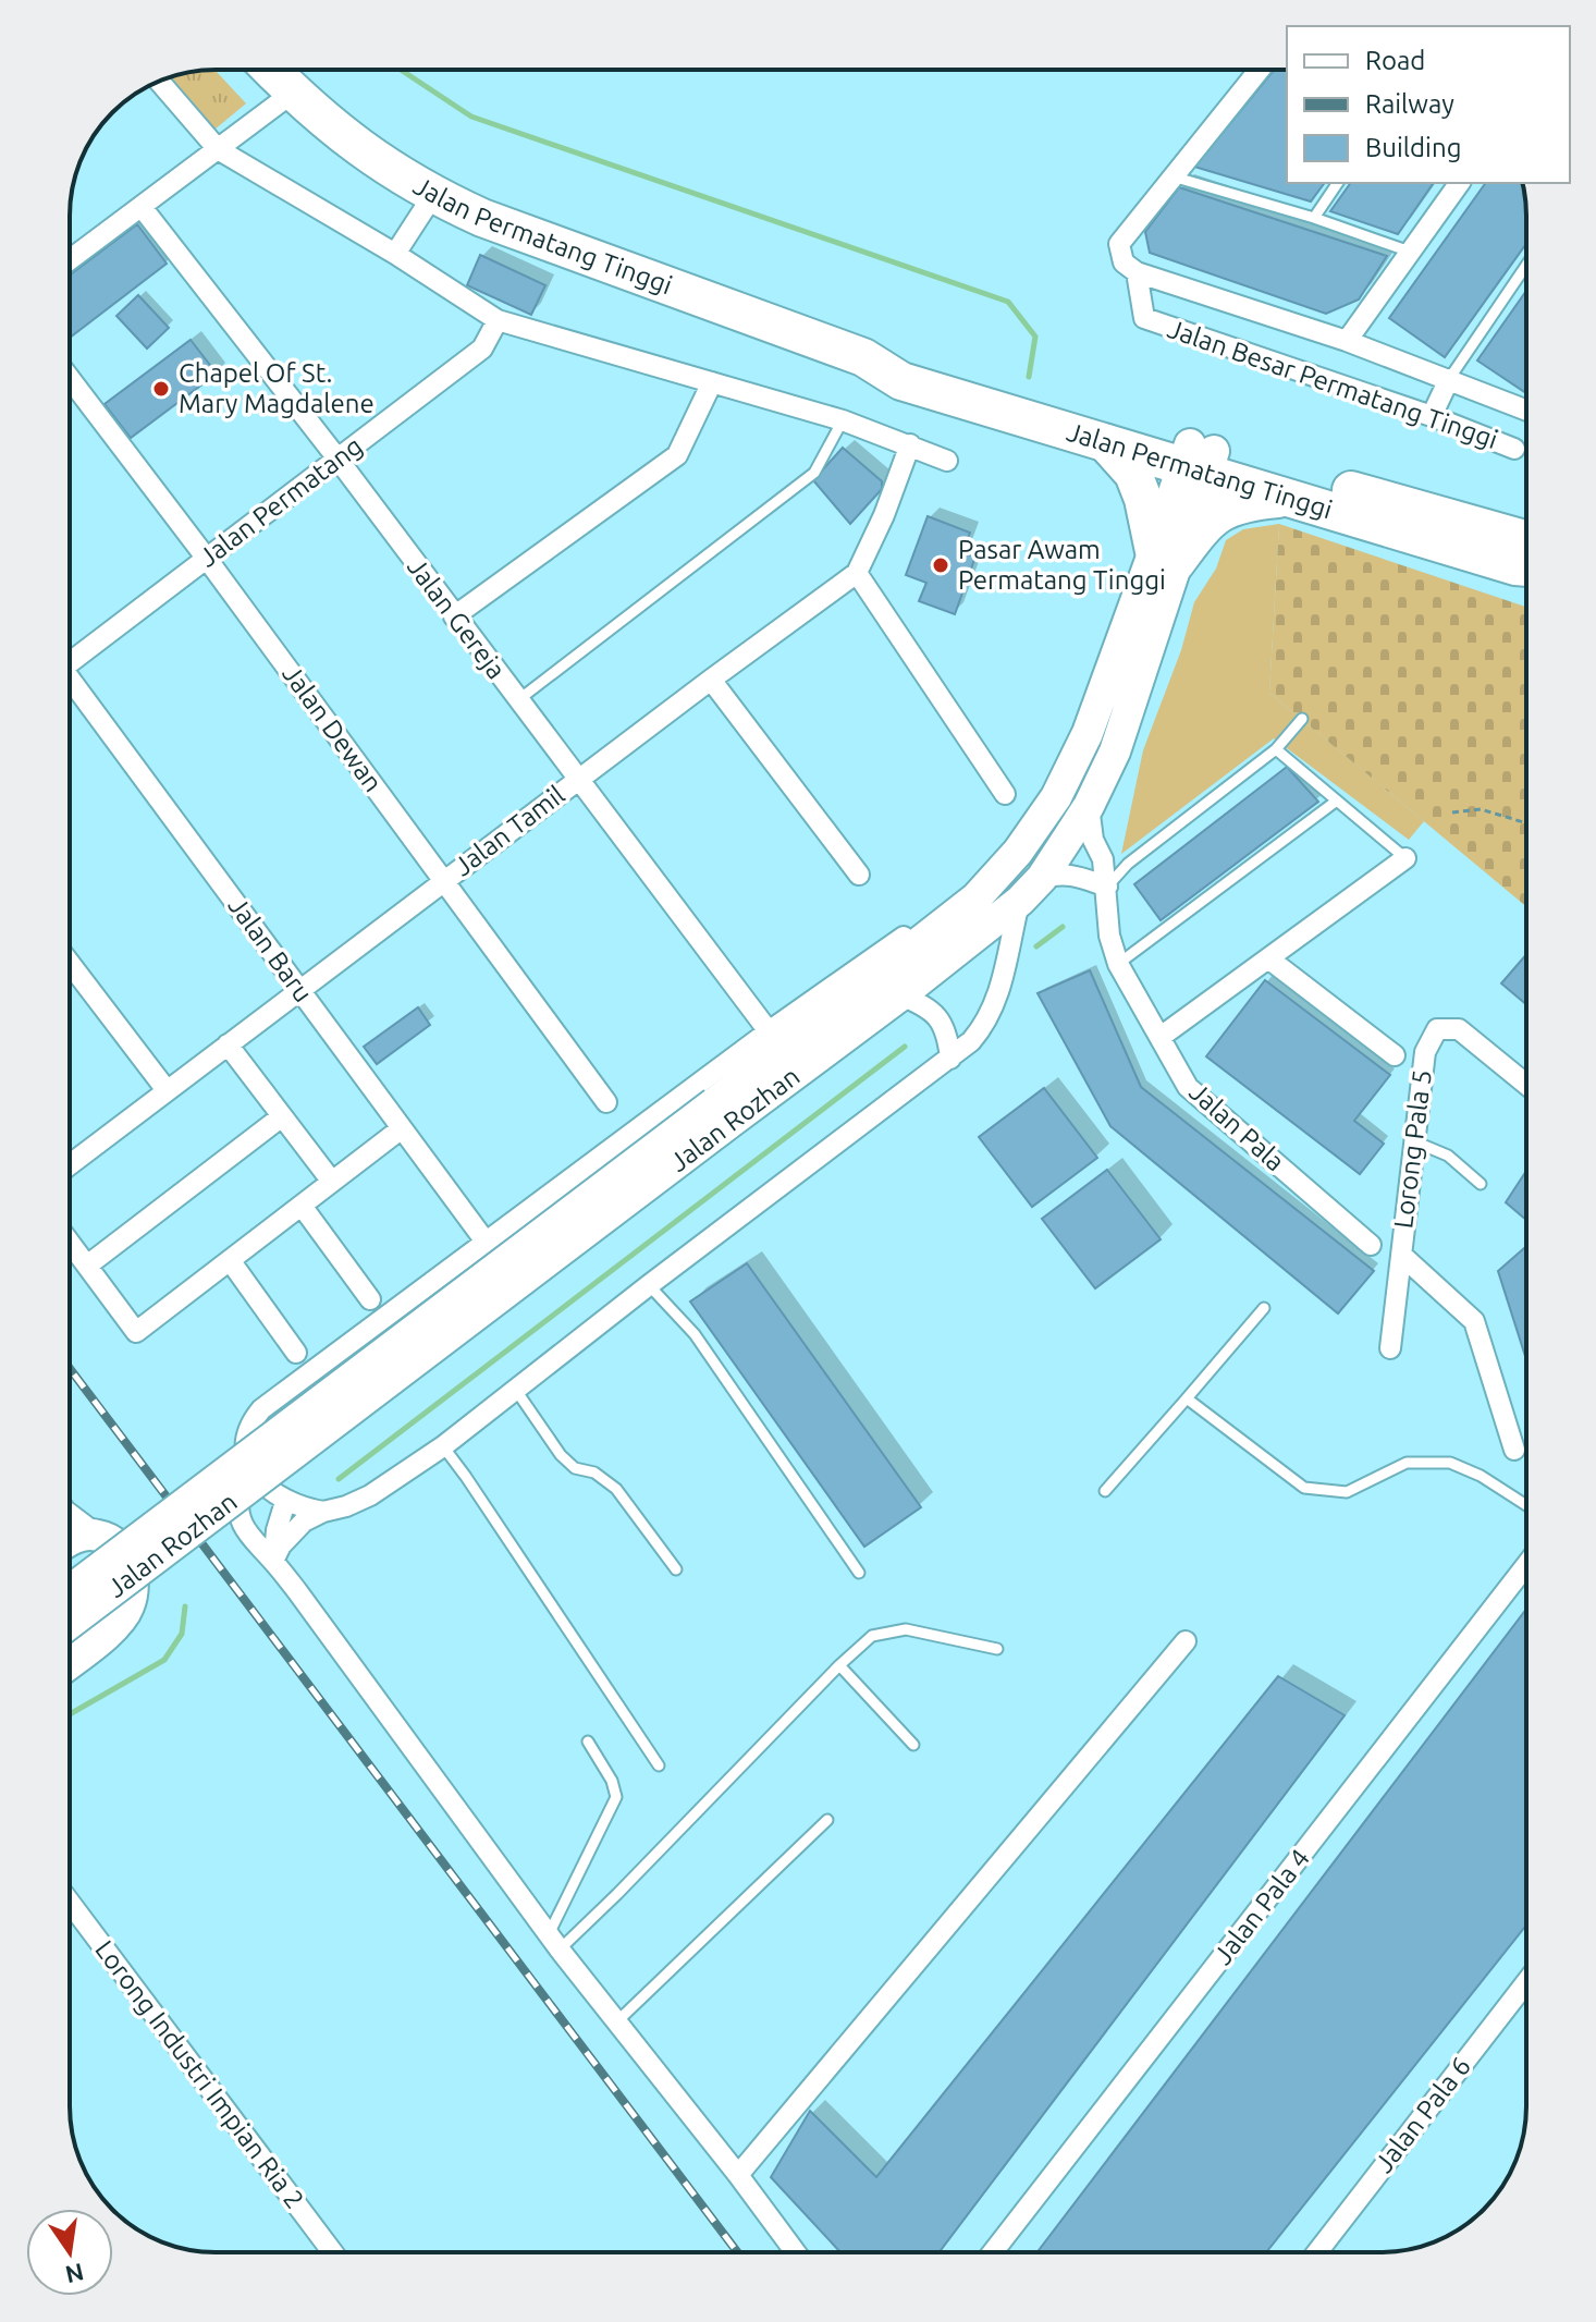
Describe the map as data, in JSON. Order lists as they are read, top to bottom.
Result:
{
  "streets": {
    "highway": ["Jalan Permatang Tinggi"],
    "main road": ["Jalan Rozhan"],
    "street": [
      "Jalan Besar Permatang Tinggi",
      "Jalan Permatang",
      "Jalan Gereja",
      "Jalan Dewan",
      "Jalan Tamil",
      "Jalan Baru",
      "Jalan Pala",
      "Lorong Pala 5",
      "Jalan Pala 4",
      "Lorong Industri Impian Ria 2",
      "Jalan Pala 6"
    ]
  },
  "crossings": [
    ["Jalan Permatang Tinggi", "Jalan Rozhan"],
    ["Jalan Permatang", "Jalan Gereja"],
    ["Jalan Permatang", "Jalan Dewan"],
    ["Jalan Gereja", "Jalan Tamil"],
    ["Jalan Dewan", "Jalan Tamil"],
    ["Jalan Tamil", "Jalan Baru"],
    ["Jalan Rozhan", "Jalan Pala"]
  ],
  "places": ["Chapel Of St. Mary Magdalene", "Pasar Awam Permatang Tinggi"],
  "legend": ["Road", "Railway", "Building"],
  "north": "bottom"
}
